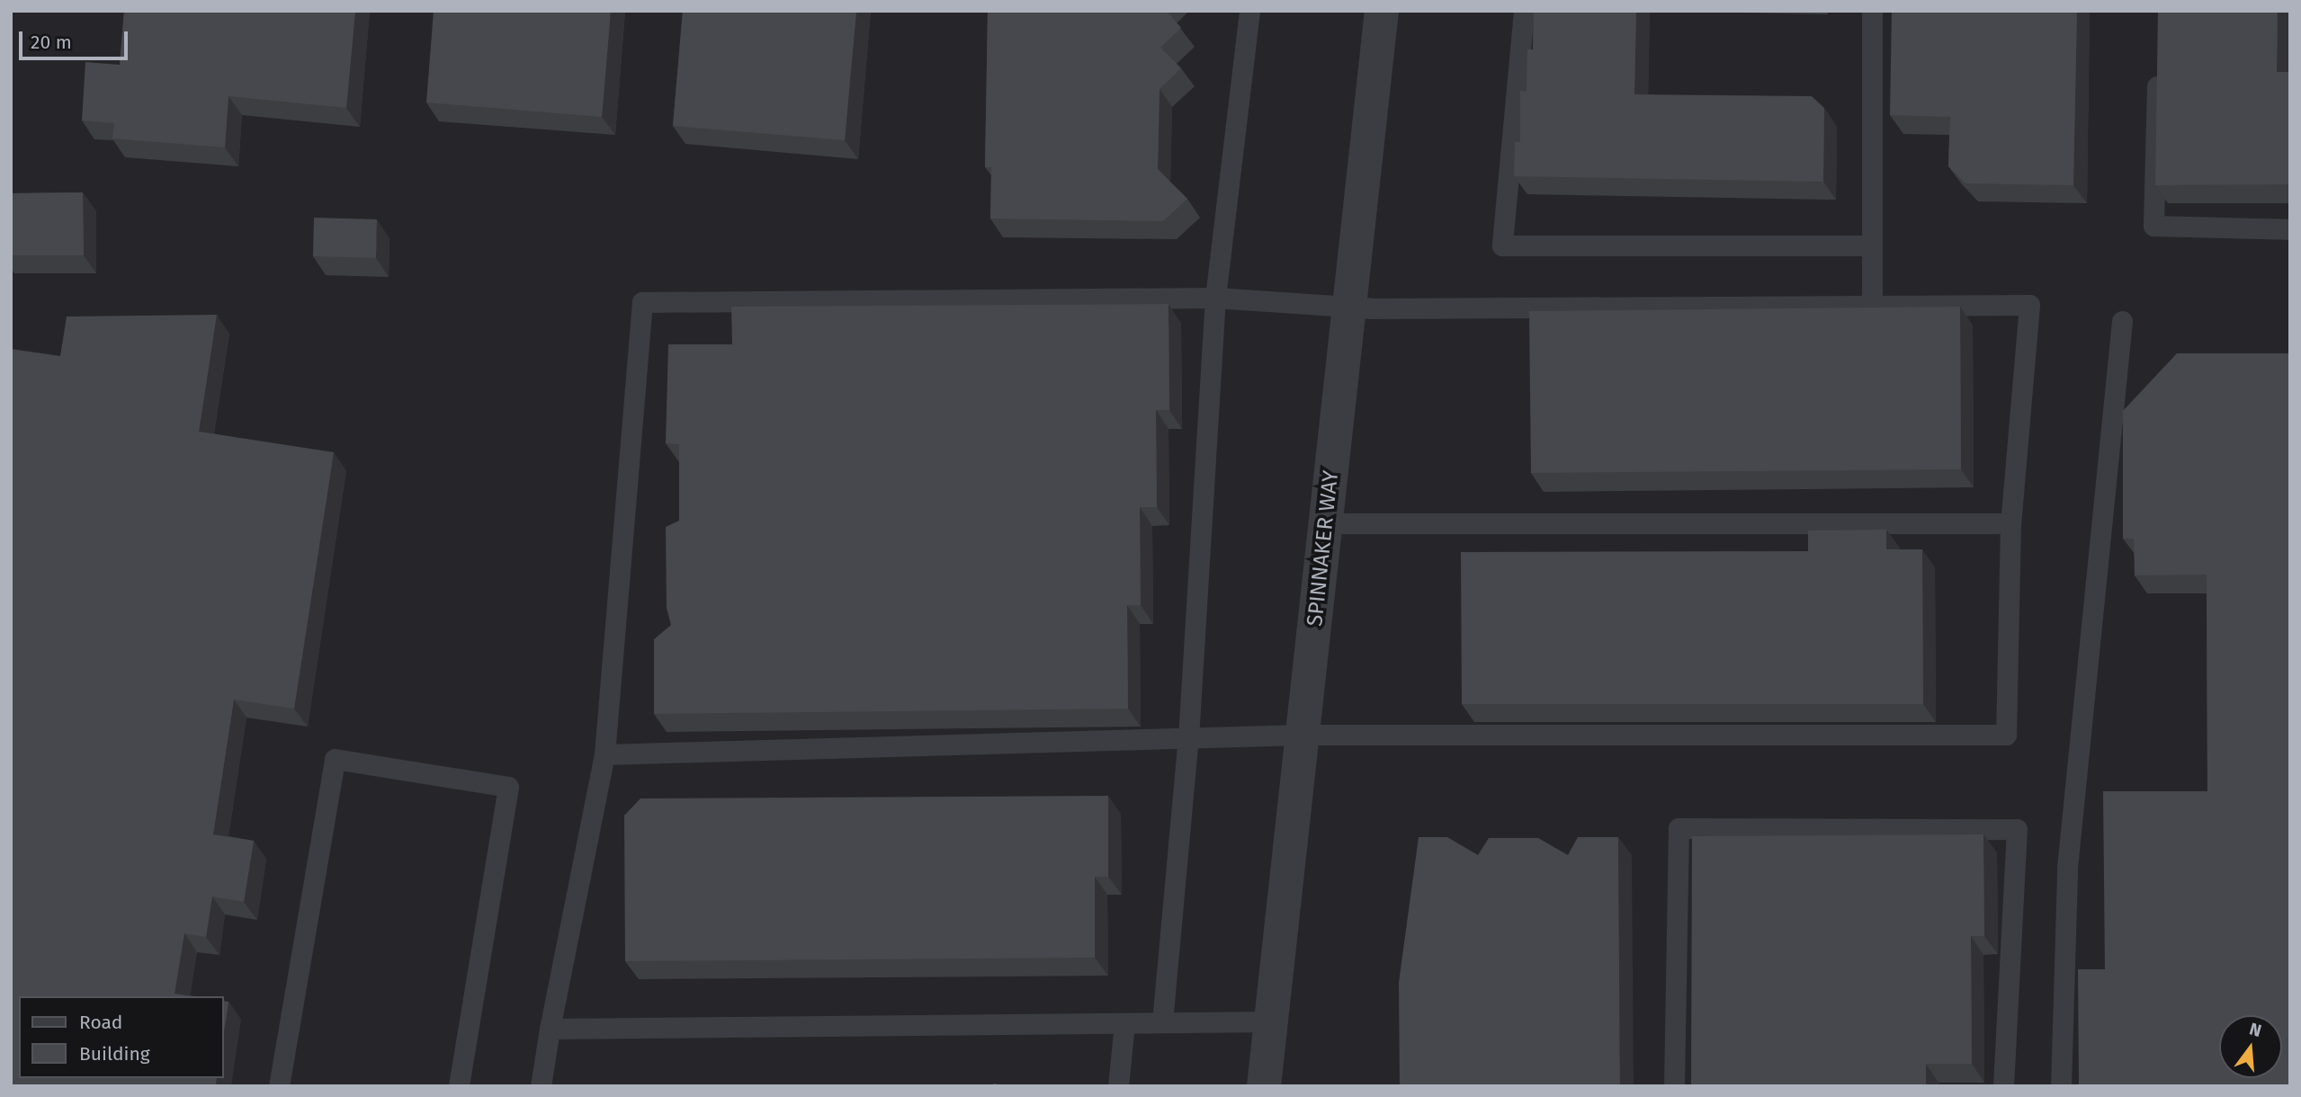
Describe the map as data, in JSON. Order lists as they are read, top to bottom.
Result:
{
  "streets": {
    "street": ["SPINNAKER WAY"]
  },
  "legend": ["Road", "Building"],
  "scale_bar": "20 m",
  "north": "top"
}
